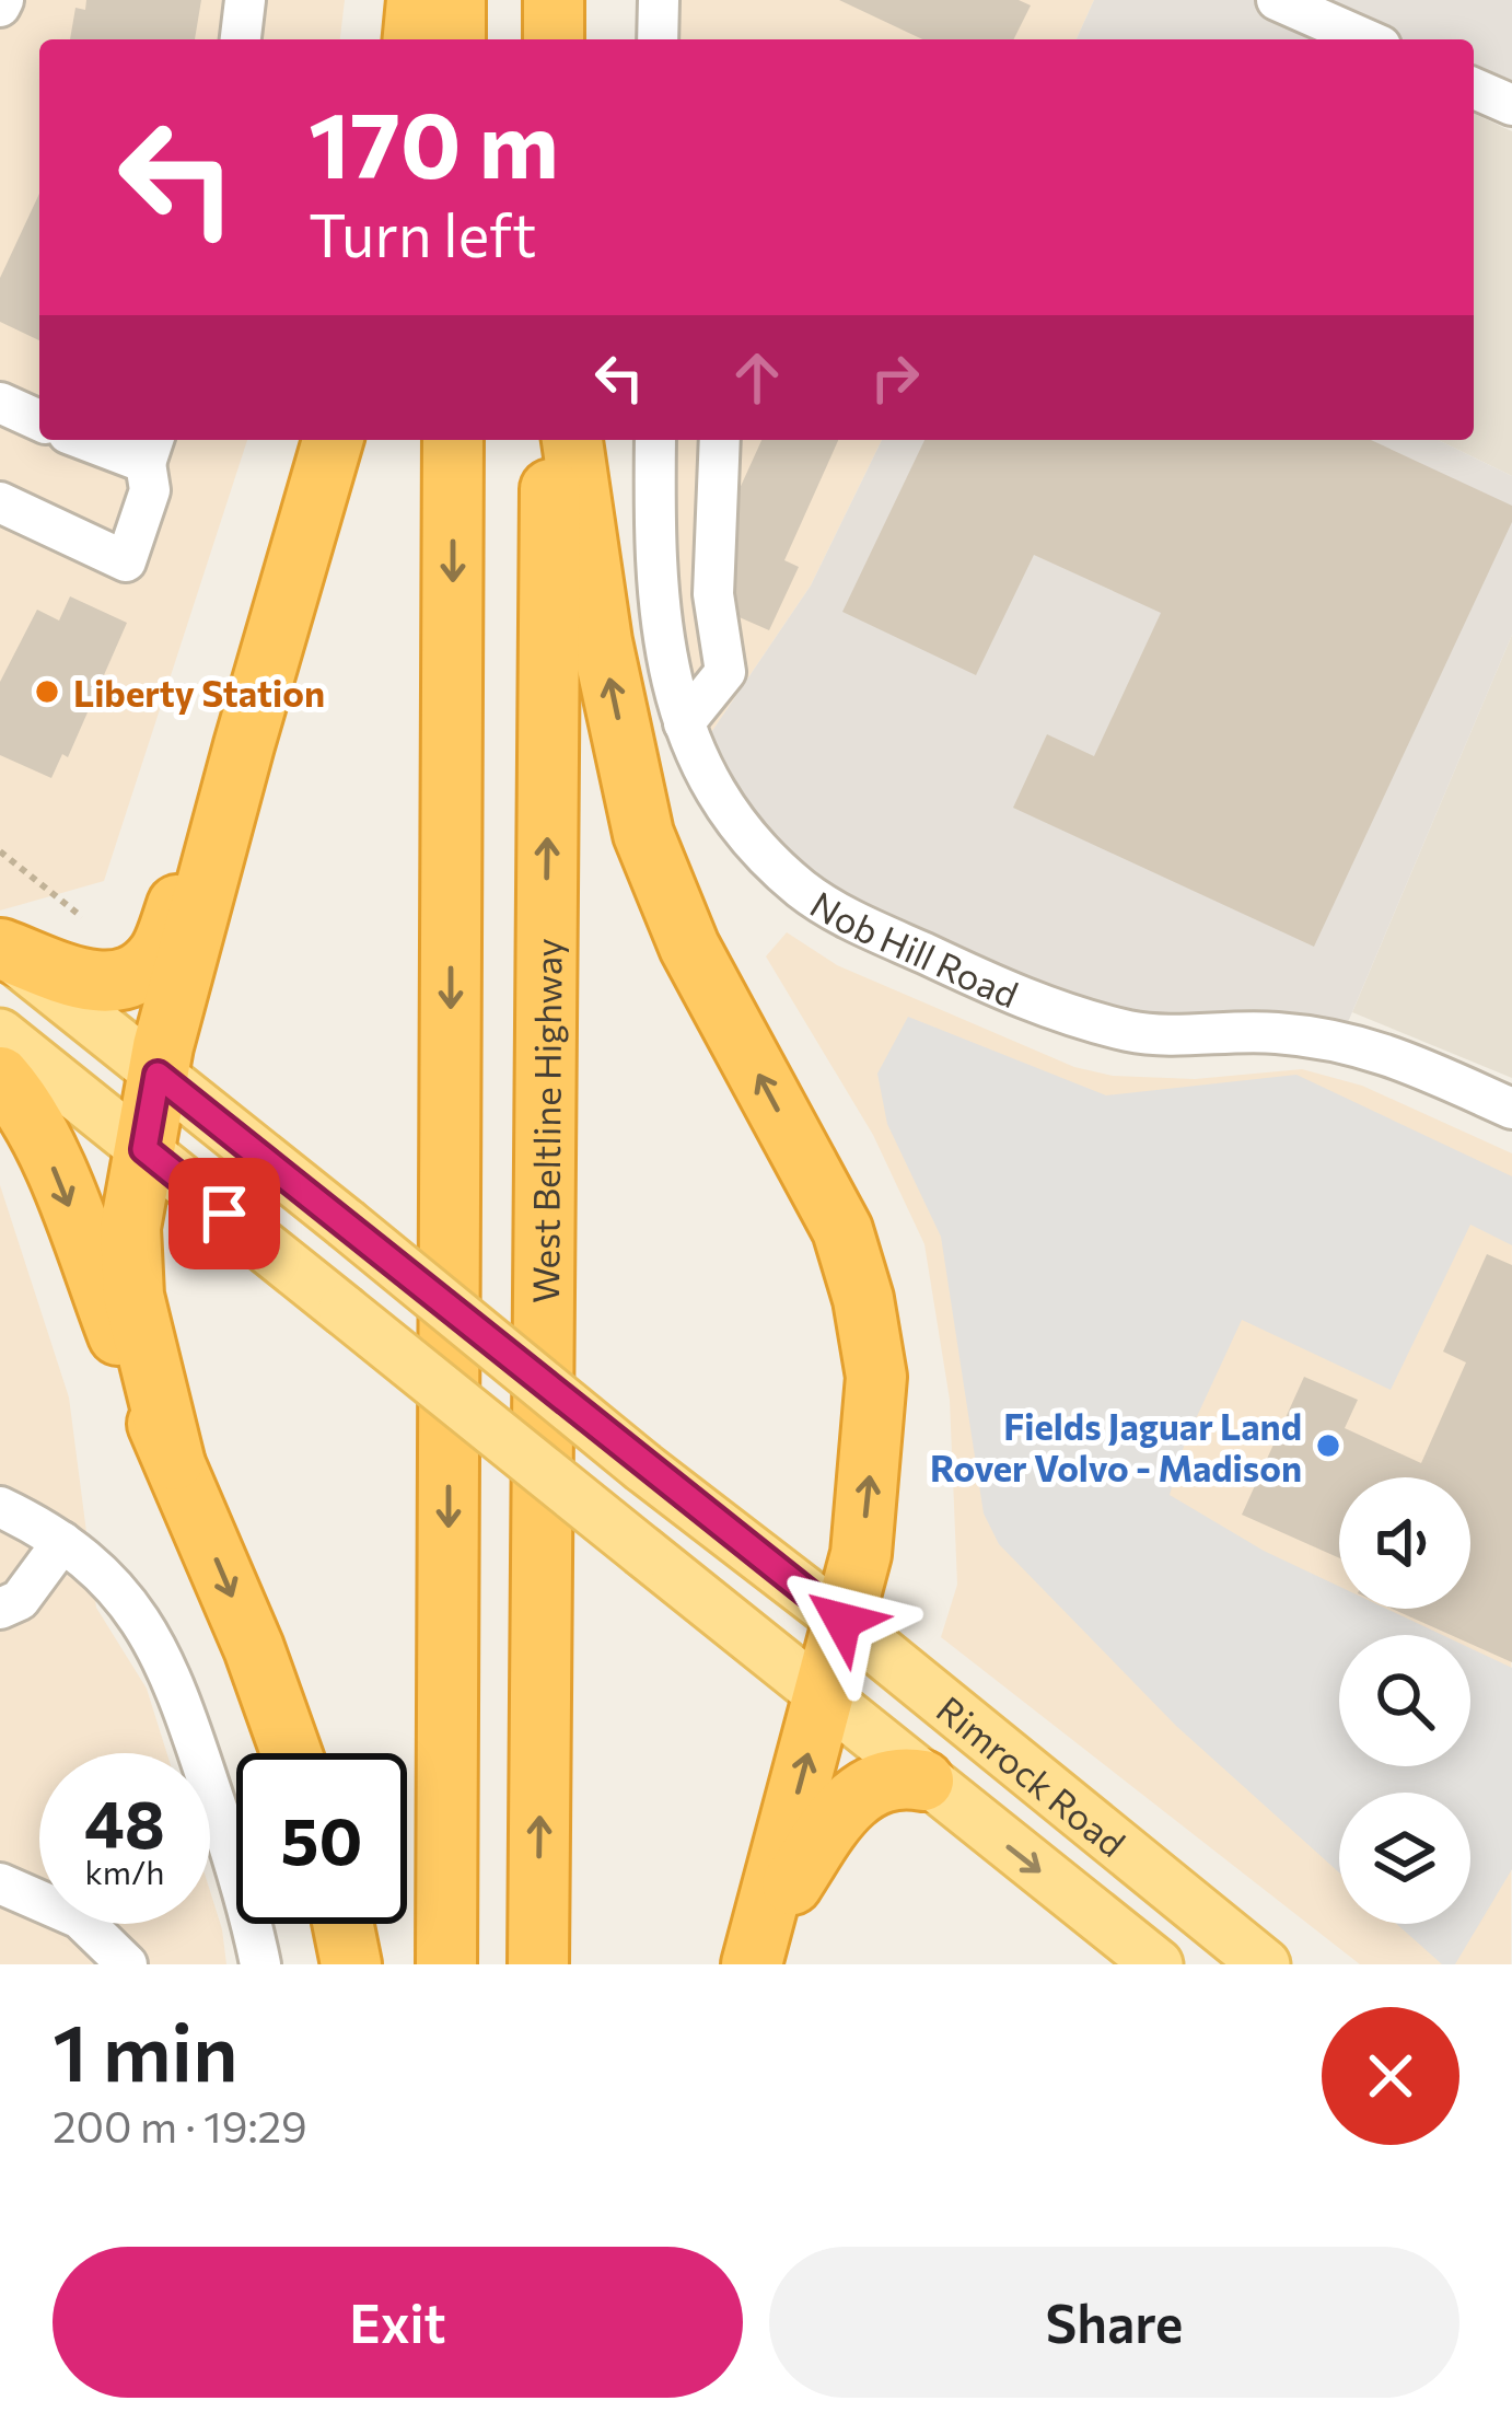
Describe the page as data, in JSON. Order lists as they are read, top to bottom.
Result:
{
  "streets": {
    "highway": ["West Beltline Highway"],
    "main road": ["Rimrock Road"],
    "street": ["Nob Hill Road"]
  },
  "places": ["Liberty Station", "Fields Jaguar Land Rover Volvo - Madison"],
  "page": {
    "turn": ["170 m", "Turn left"],
    "speed": "48 km/h",
    "limit": "50",
    "heading": ["1 min", "200 m · 19:29"],
    "buttons": ["Exit", "Share"]
  }
}
